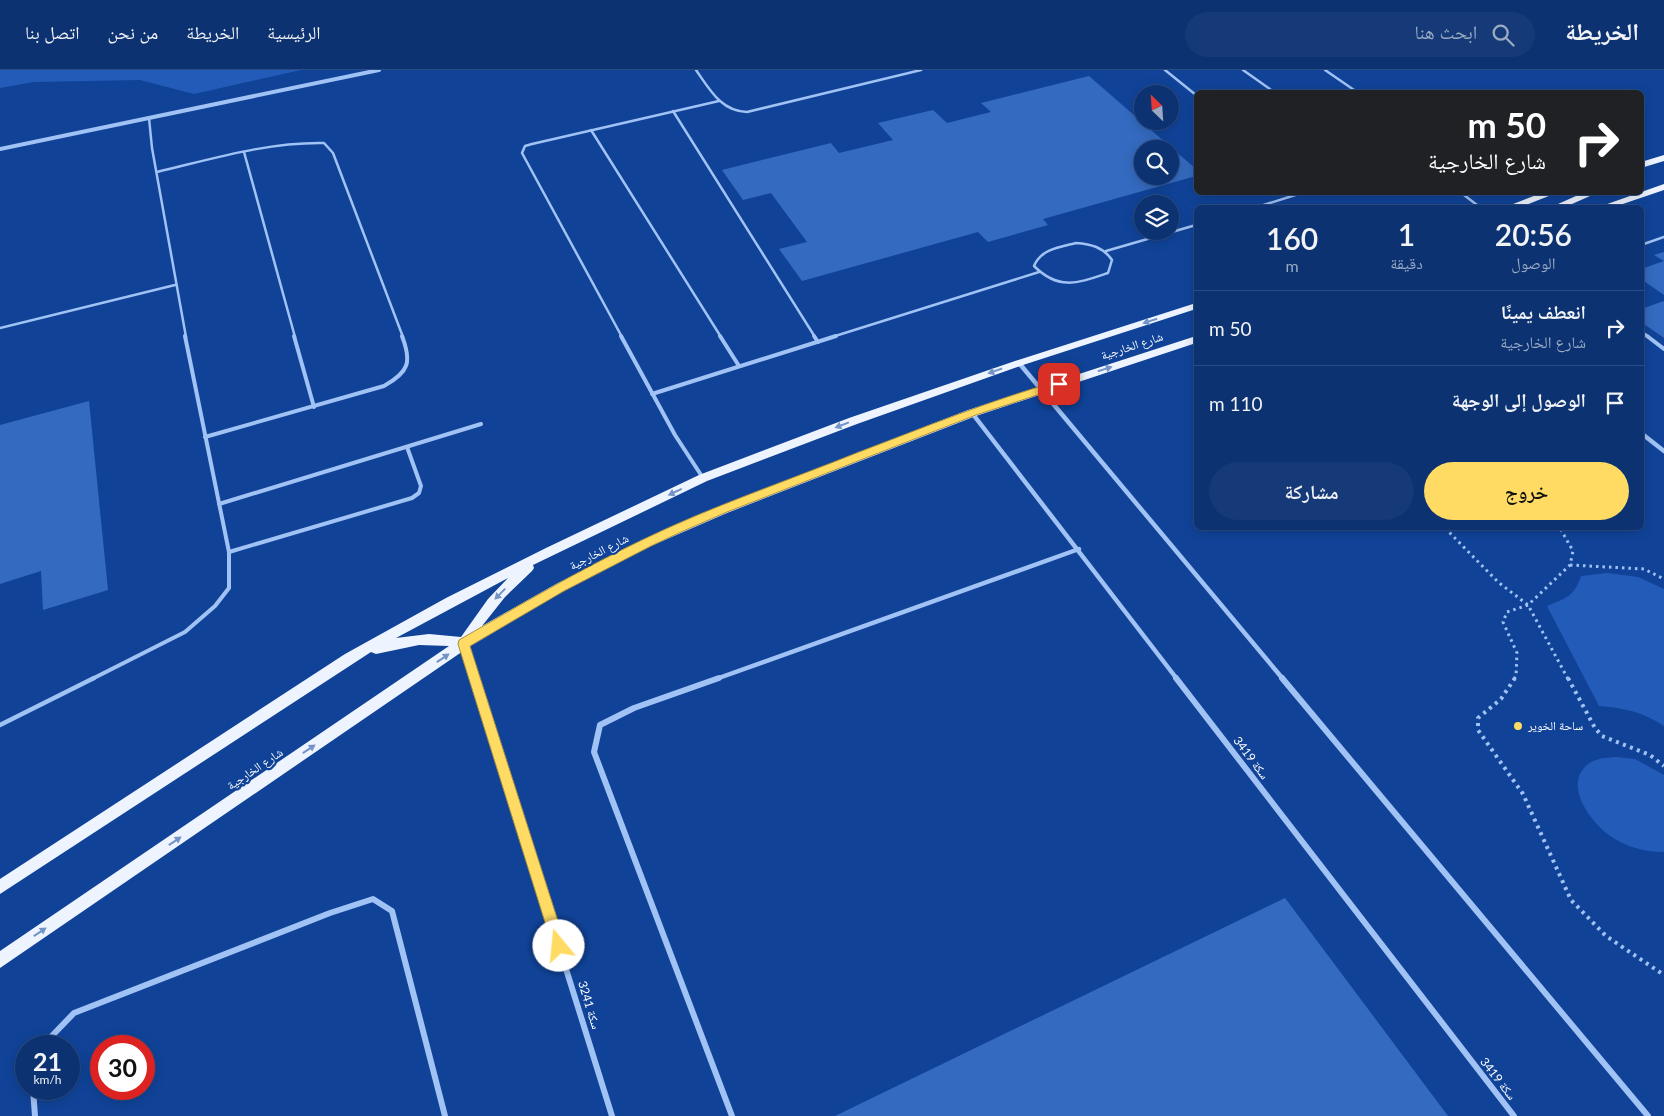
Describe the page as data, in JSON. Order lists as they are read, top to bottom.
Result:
{
  "streets": {
    "main road": ["شارع الخارجية"],
    "street": ["سكة 3419", "سكة 3241"]
  },
  "crossings": [
    ["شارع الخارجية", "سكة 3419"],
    ["شارع الخارجية", "سكة 3241"]
  ],
  "places": ["ساحة الخوير"],
  "north": "top left",
  "page": {
    "header": "الخريطة",
    "search": "ابحث هنا",
    "nav": [
      "الرئيسية",
      "الخريطة",
      "من نحن",
      "اتصل بنا"
    ],
    "turn": ["50 m", "شارع الخارجية"],
    "eta": [
      "20:56",
      "الوصول",
      "1",
      "دقيقة",
      "160",
      "m"
    ],
    "list": [
      {
        "name": "انعطف يمينًا",
        "note": "شارع الخارجية",
        "value": "50 m"
      },
      {
        "name": "الوصول إلى الوجهة",
        "value": "110 m"
      }
    ],
    "buttons": ["خروج", "مشاركة"],
    "speed": "21 km/h",
    "limit": "30"
  }
}
